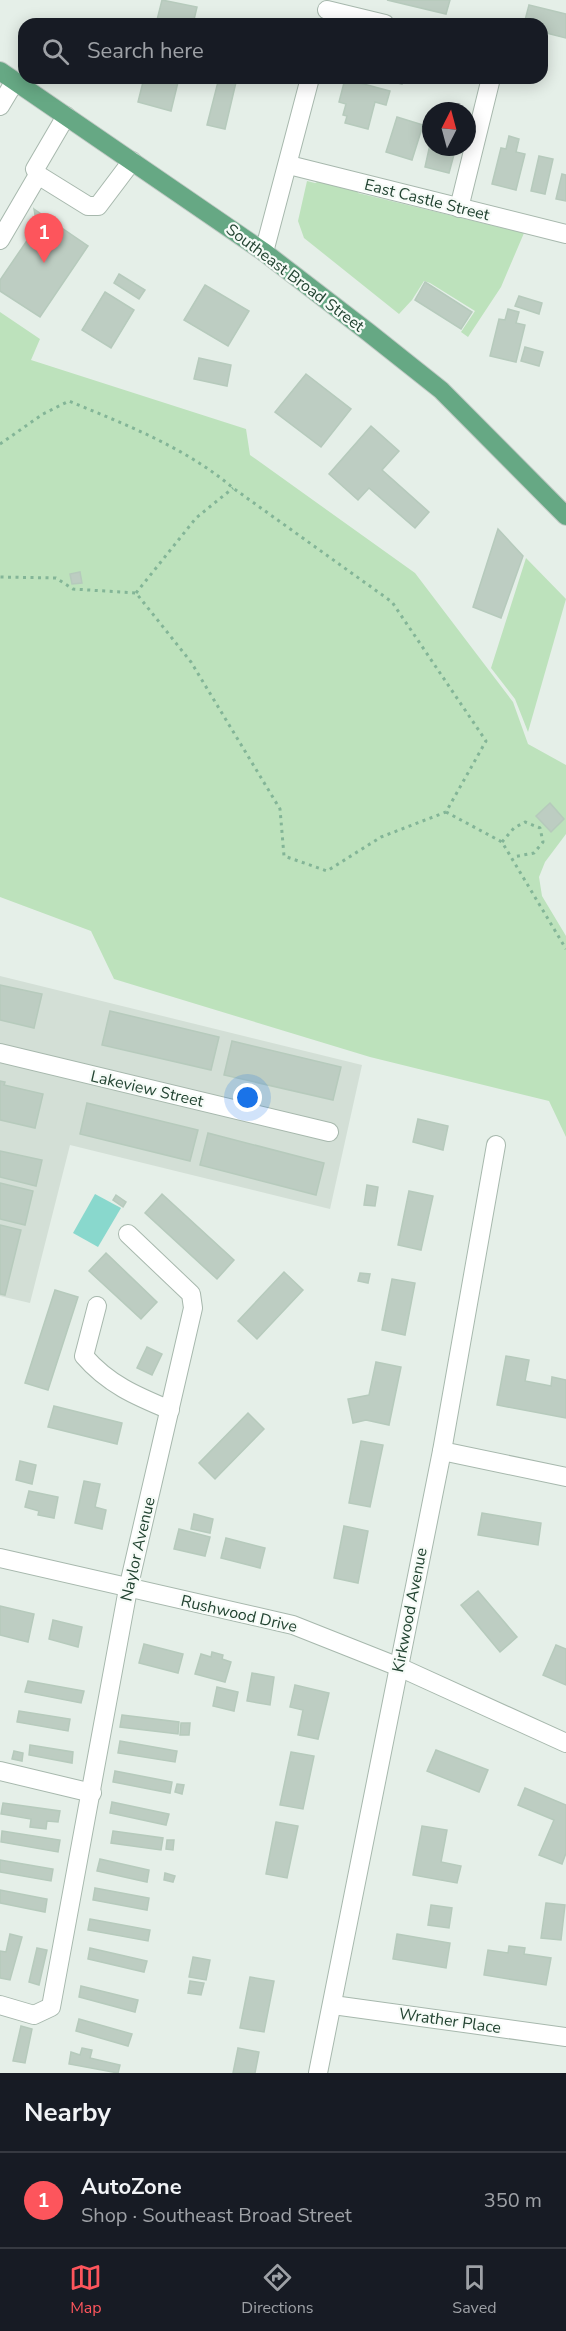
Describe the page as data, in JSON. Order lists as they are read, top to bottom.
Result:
{
  "streets": {
    "main road": ["Southeast Broad Street"],
    "street": [
      "East Castle Street",
      "Lakeview Street",
      "Naylor Avenue",
      "Kirkwood Avenue",
      "Rushwood Drive",
      "Wrather Place"
    ]
  },
  "crossings": [
    ["Naylor Avenue", "Rushwood Drive"],
    ["Kirkwood Avenue", "Rushwood Drive"],
    ["Kirkwood Avenue", "Wrather Place"]
  ],
  "north": "top",
  "page": {
    "search": "Search here",
    "pins": "1",
    "heading": "Nearby",
    "list": [
      {
        "mark": "1",
        "name": "AutoZone",
        "note": "Shop · Southeast Broad Street",
        "value": "350 m"
      }
    ],
    "nav": ["Map", "Directions", "Saved"]
  }
}
